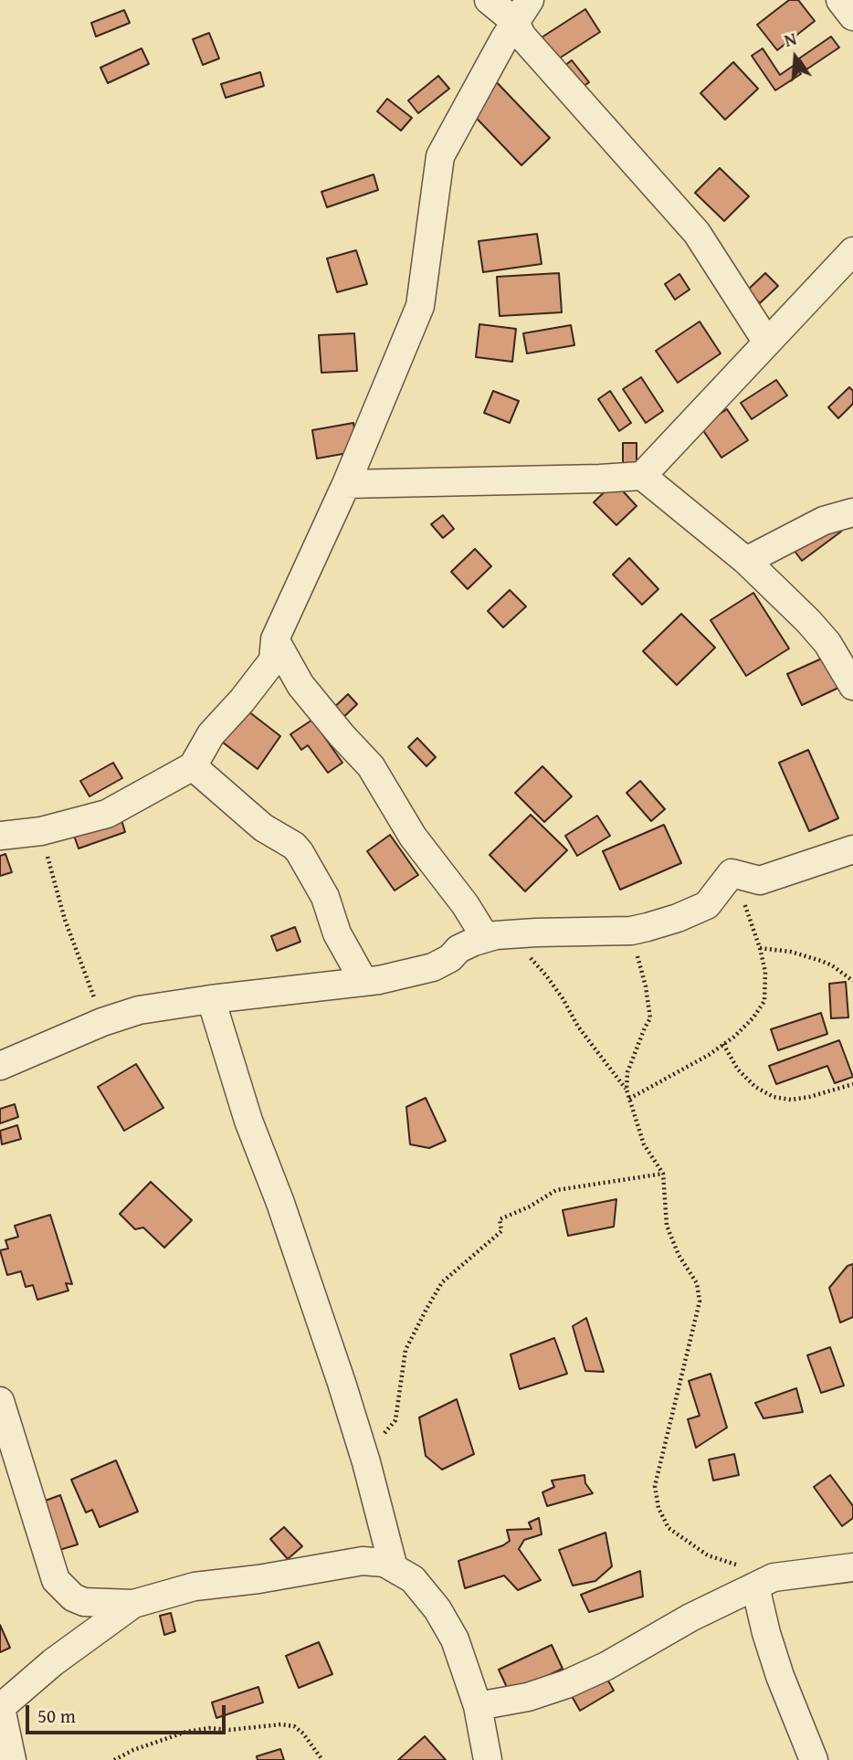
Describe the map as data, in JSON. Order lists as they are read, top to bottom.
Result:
{
  "scale_bar": "50 m",
  "north": "top"
}
